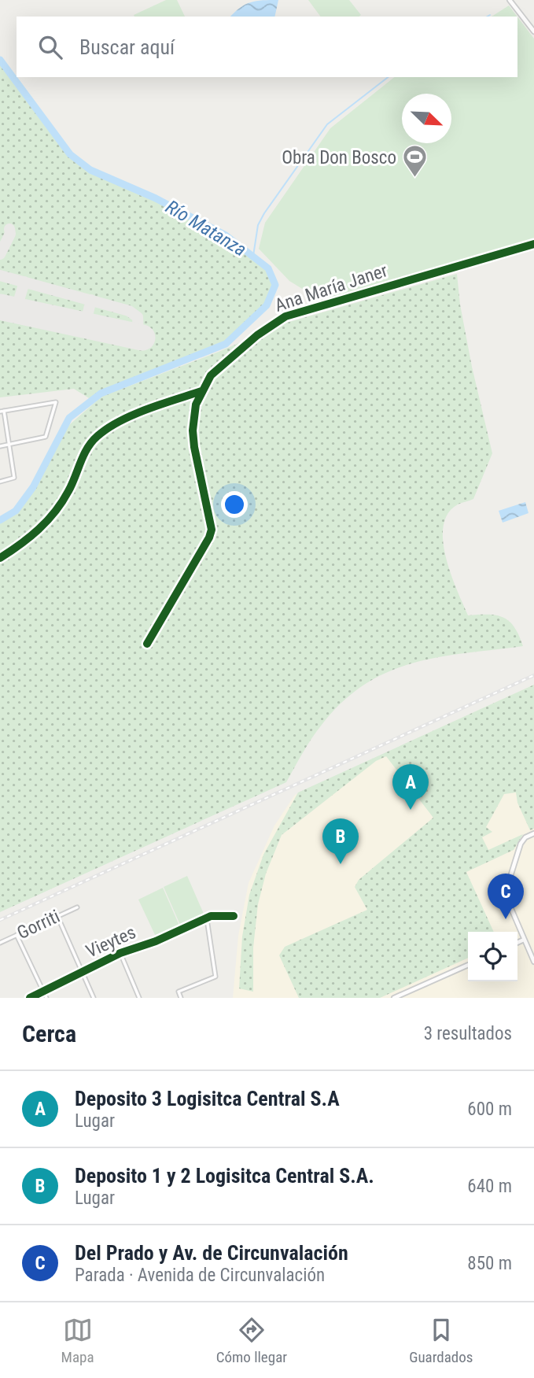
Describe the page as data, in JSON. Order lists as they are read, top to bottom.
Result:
{
  "streets": {
    "street": ["Ana María Janer", "Gorriti", "Vieytes"]
  },
  "water": ["Río Matanza"],
  "places": {
    "sports": ["Obra Don Bosco"]
  },
  "north": "bottom right",
  "page": {
    "search": "Buscar aquí",
    "pins": ["A", "B", "C"],
    "heading": ["Cerca", "3 resultados"],
    "list": [
      {
        "mark": "A",
        "name": "Deposito 3 Logisitca Central S.A",
        "note": "Lugar",
        "value": "600 m"
      },
      {
        "mark": "B",
        "name": "Deposito 1 y 2 Logisitca Central S.A.",
        "note": "Lugar",
        "value": "640 m"
      },
      {
        "mark": "C",
        "name": "Del Prado y Av. de Circunvalación",
        "note": "Parada · Avenida de Circunvalación",
        "value": "850 m"
      }
    ],
    "nav": ["Mapa", "Cómo llegar", "Guardados"]
  }
}
